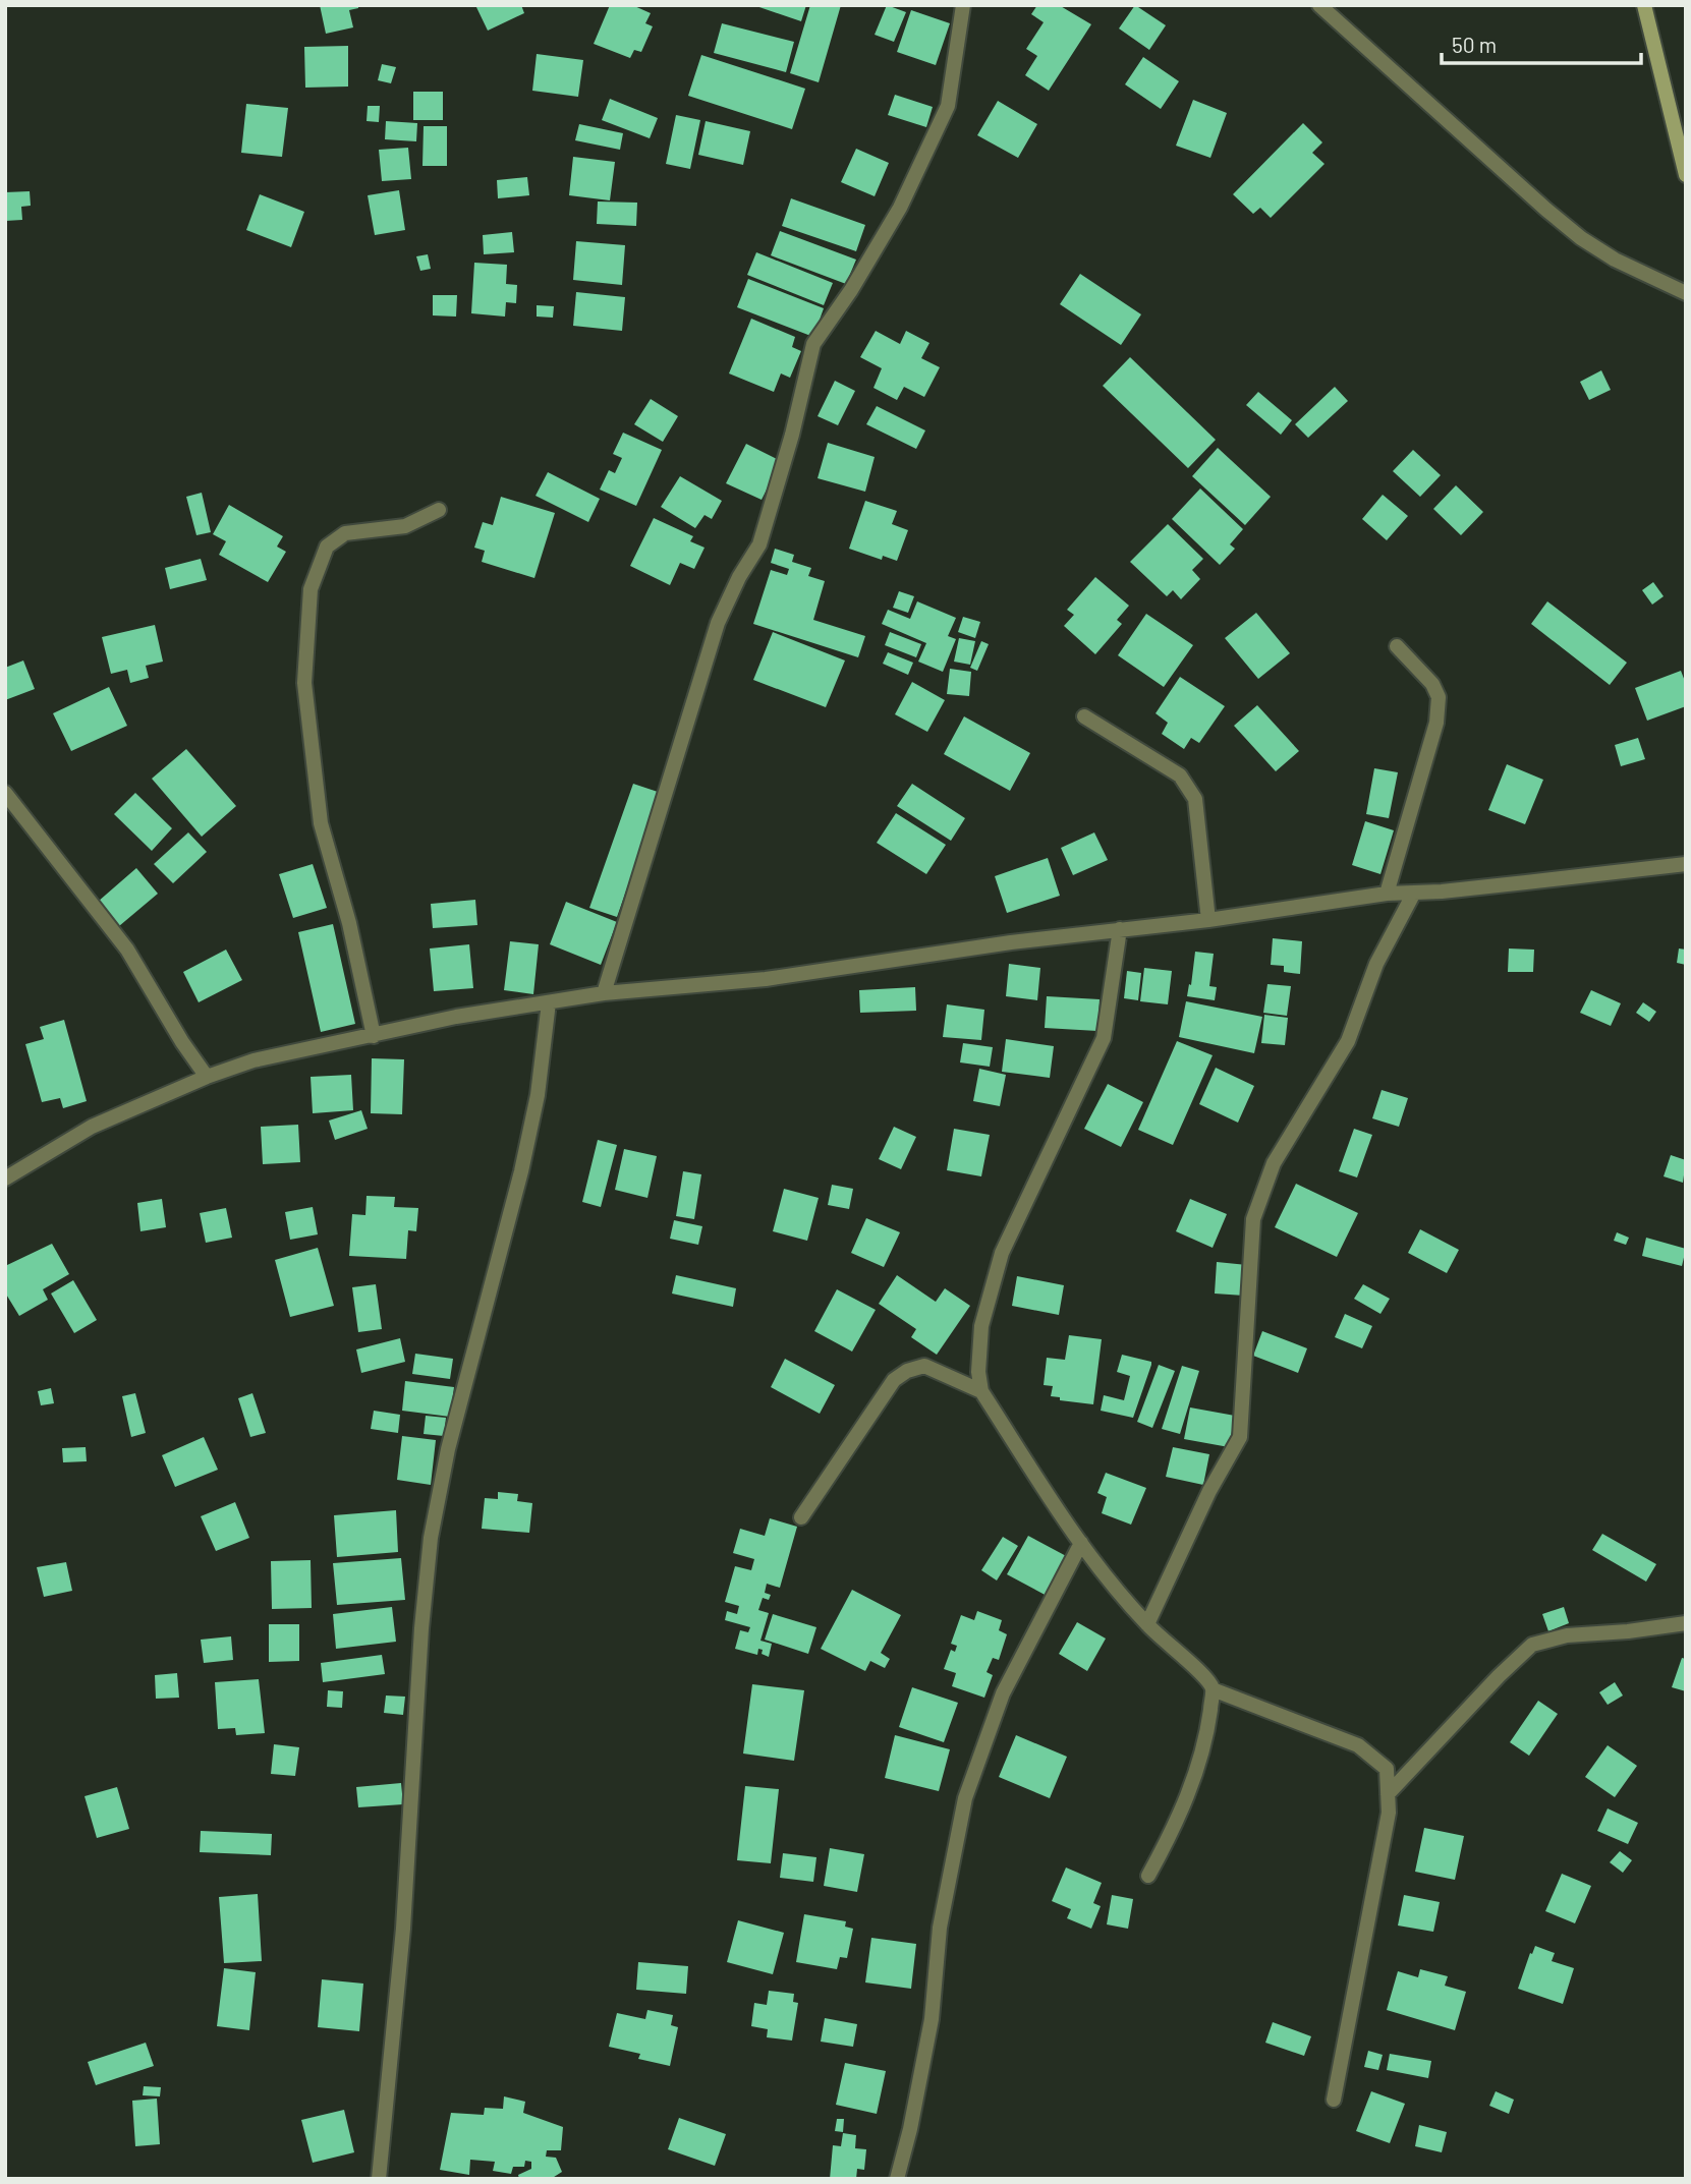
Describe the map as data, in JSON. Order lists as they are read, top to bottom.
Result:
{
  "scale_bar": "50 m"
}
